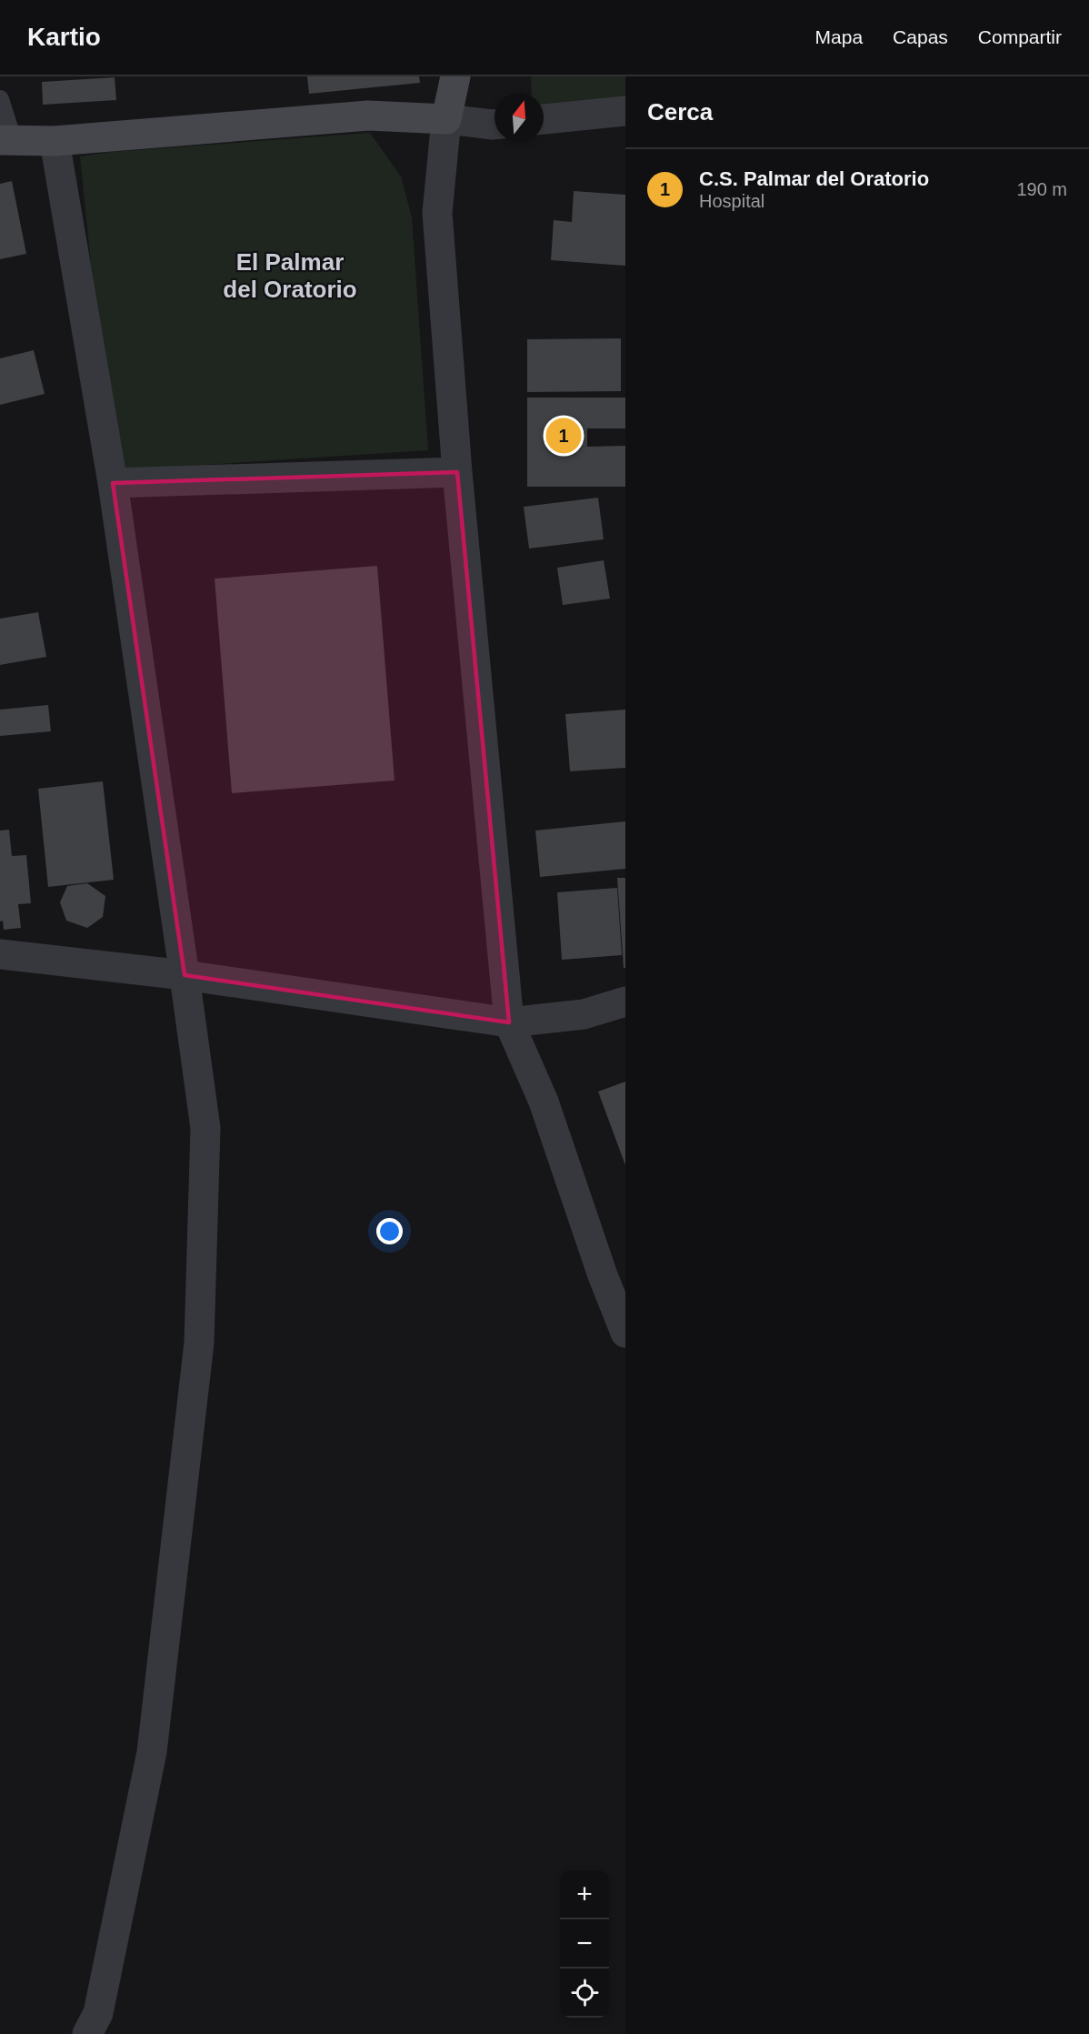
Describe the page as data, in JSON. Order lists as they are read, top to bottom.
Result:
{
  "districts": ["El Palmar del Oratorio"],
  "north": "top",
  "page": {
    "header": "Kartio",
    "nav": ["Mapa", "Capas", "Compartir"],
    "heading": "Cerca",
    "list": [
      {
        "mark": "1",
        "name": "C.S. Palmar del Oratorio",
        "note": "Hospital",
        "value": "190 m"
      }
    ],
    "pins": "1",
    "map_buttons": ["+", "−"]
  }
}
